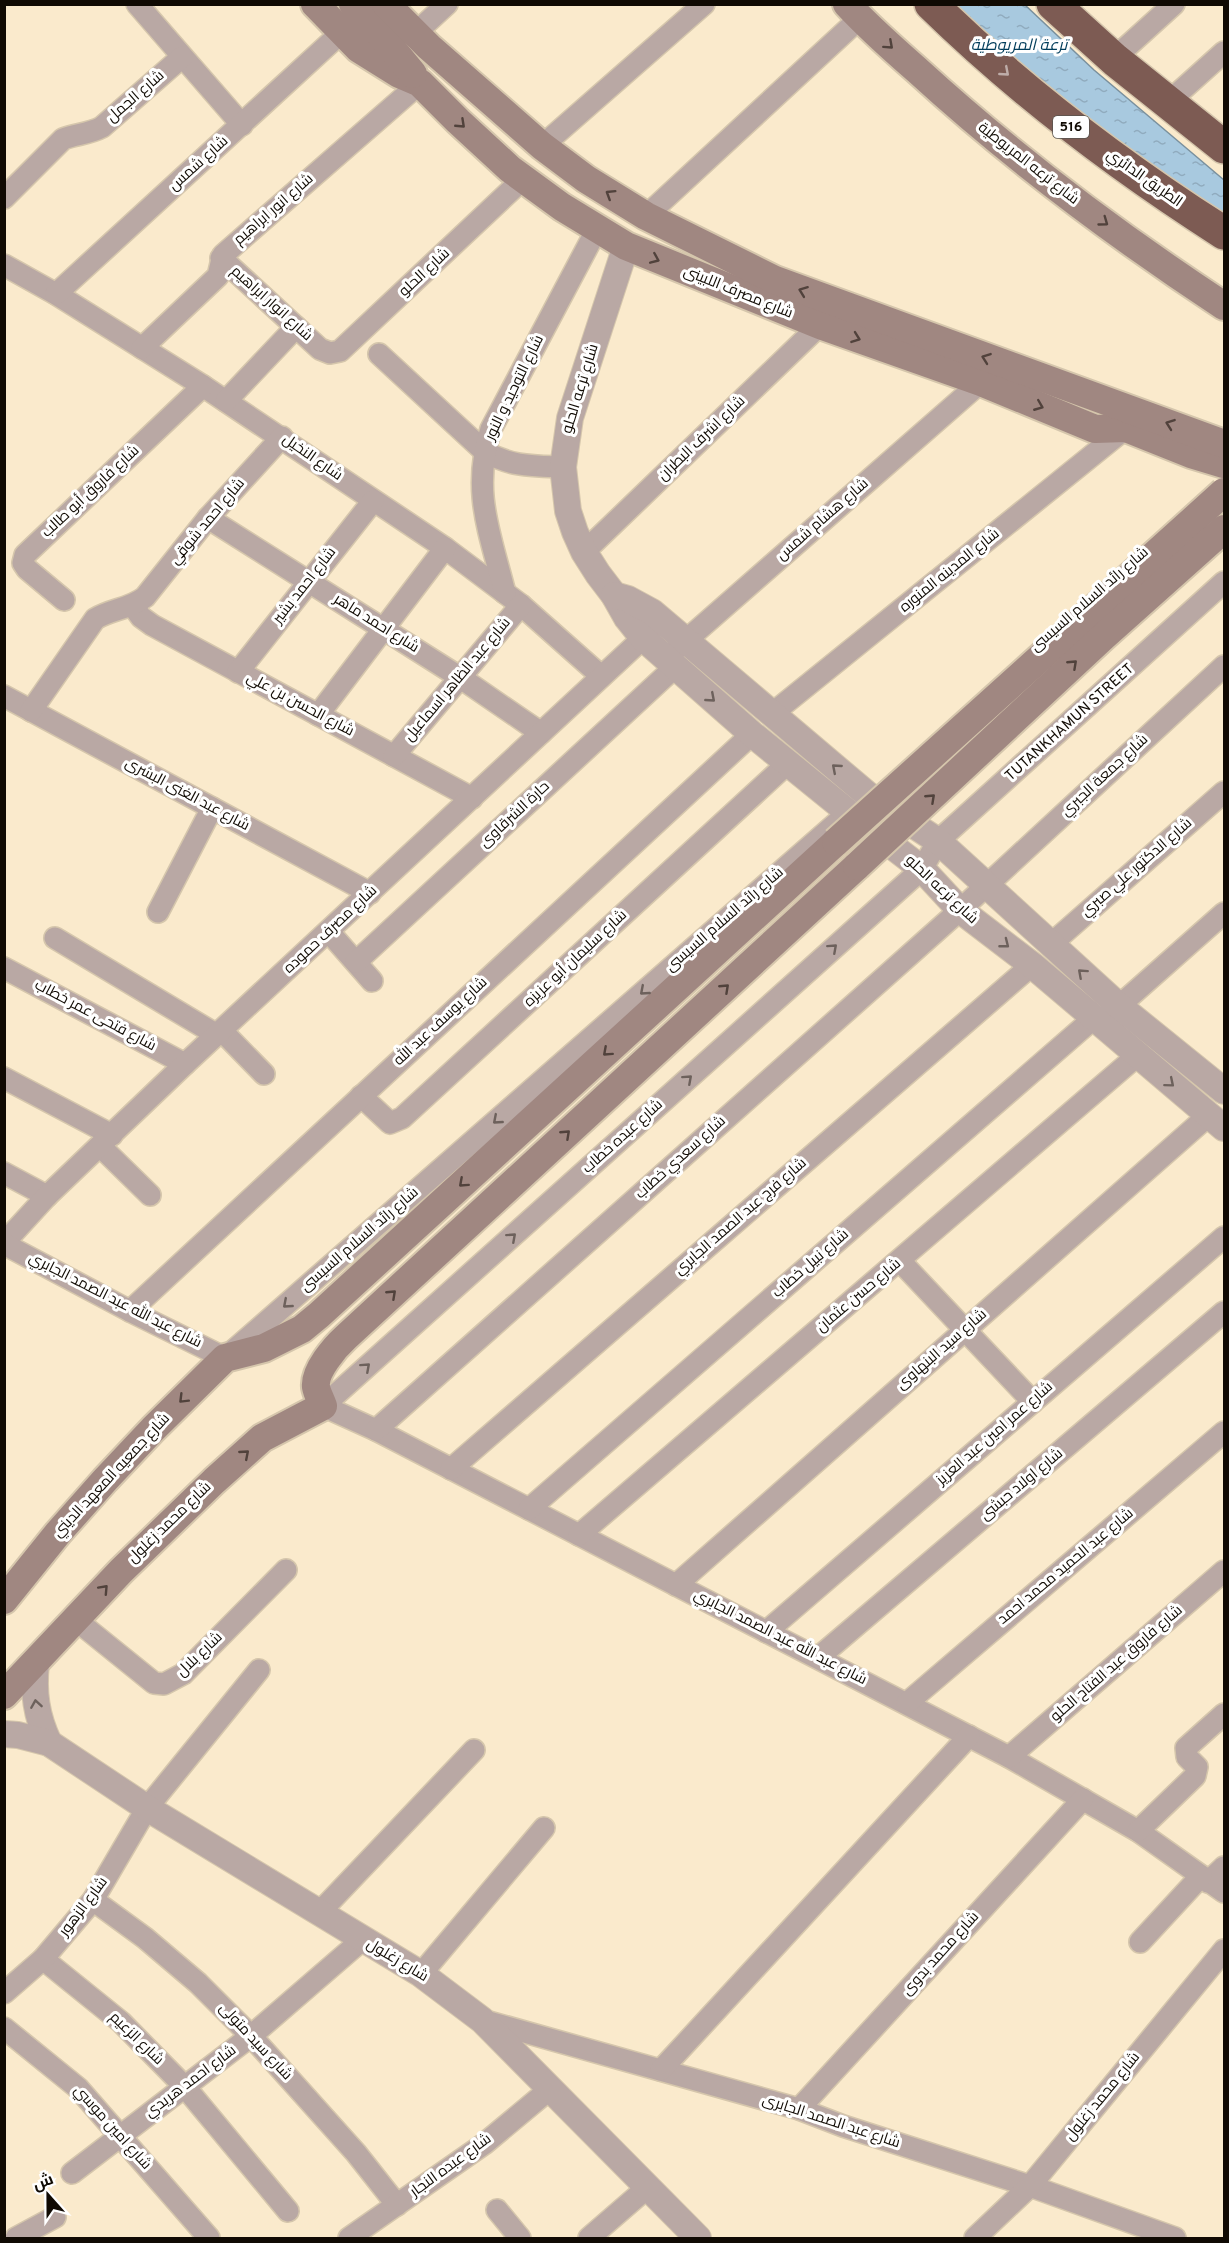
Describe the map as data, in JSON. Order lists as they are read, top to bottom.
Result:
{
  "streets": {
    "highway": ["516", "الطريق الدائري"],
    "main road": [
      "شارع ترعه المريوطية",
      "شارع مصرف اللبينى",
      "شارع جمعيه المعهد الديني",
      "شارع محمد زغلول"
    ],
    "street": [
      "شارع الجمل",
      "شارع شمس",
      "شارع انور ابراهيم",
      "شارع الحلو",
      "شارع انوار ابراهيم",
      "شارع التوحيد و النور",
      "شارع ترعه الحلو",
      "شارع اشرف البطران",
      "شارع النخيل",
      "شارع فاروق أبو طالب",
      "شارع هشام شمس",
      "شارع احمد شوقي",
      "شارع المدينه المنوره",
      "شارع احمد بشير",
      "شارع رائد السلام السيسى",
      "شارع احمد ماهر",
      "شارع عبد الظاهر اسماعيل",
      "شارع الحسن بن علي",
      "TUTANKHAMUN STREET",
      "شارع جمعة الجبري",
      "شارع عبد الغنى البشرى",
      "حارة الشرقاوى",
      "شارع الدكتور علي صبري",
      "شارع مصرف حموده",
      "شارع سليمان أبو عزيزه",
      "شارع فتحى عمر خطاب",
      "شارع يوسف عبد الله",
      "شارع عبده خطاب",
      "شارع سعدي خطاب",
      "شارع فرج عبد الصمد الجابري",
      "شارع نبيل خطاب",
      "شارع حسن عثمان",
      "شارع عبد الله عبد الصمد الجابري",
      "شارع سيد البنهاوى",
      "شارع عمر امين عبد العزيز",
      "شارع اولاد حبشى",
      "شارع عبد الحميد محمد احمد",
      "شارع بلال",
      "شارع فاروق عبد الفتاح الحلو",
      "شارع الزهور",
      "شارع محمد بدوى",
      "شارع زغلول",
      "شارع الزعيم",
      "شارع سيد متولى",
      "شارع احمد هريدي",
      "شارع عبد الصمد الجابرى",
      "شارع امين موسي",
      "شارع عبده النجار"
    ]
  },
  "crossings": [
    ["شارع شمس", "شارع مصرف اللبينى"],
    ["شارع شمس", "شارع النخيل"],
    ["شارع انور ابراهيم", "شارع مصرف اللبينى"],
    ["شارع انور ابراهيم", "شارع انوار ابراهيم"],
    ["شارع انور ابراهيم", "شارع النخيل"],
    ["شارع الحلو", "شارع مصرف اللبينى"],
    ["شارع الحلو", "شارع انوار ابراهيم"],
    ["شارع مصرف اللبينى", "شارع التوحيد و النور"],
    ["شارع مصرف اللبينى", "شارع ترعه الحلو"],
    ["شارع مصرف اللبينى", "شارع اشرف البطران"],
    ["شارع مصرف اللبينى", "شارع هشام شمس"],
    ["شارع مصرف اللبينى", "شارع المدينه المنوره"],
    ["شارع التوحيد و النور", "شارع النخيل"],
    ["شارع التوحيد و النور", "شارع عبد الظاهر اسماعيل"],
    ["شارع ترعه الحلو", "شارع اشرف البطران"],
    ["شارع ترعه الحلو", "شارع هشام شمس"],
    ["شارع ترعه الحلو", "شارع المدينه المنوره"],
    ["شارع ترعه الحلو", "شارع رائد السلام السيسى"],
    ["شارع ترعه الحلو", "TUTANKHAMUN STREET"],
    ["شارع ترعه الحلو", "شارع جمعة الجبري"],
    ["شارع ترعه الحلو", "حارة الشرقاوى"],
    ["شارع ترعه الحلو", "شارع الدكتور علي صبري"],
    ["شارع ترعه الحلو", "شارع مصرف حموده"],
    ["شارع ترعه الحلو", "شارع سليمان أبو عزيزه"],
    ["شارع ترعه الحلو", "شارع يوسف عبد الله"],
    ["شارع ترعه الحلو", "شارع عبده خطاب"],
    ["شارع ترعه الحلو", "شارع سعدي خطاب"],
    ["شارع ترعه الحلو", "شارع فرج عبد الصمد الجابري"],
    ["شارع ترعه الحلو", "شارع نبيل خطاب"],
    ["شارع ترعه الحلو", "شارع حسن عثمان"],
    ["شارع ترعه الحلو", "شارع سيد البنهاوى"],
    ["شارع النخيل", "شارع فاروق أبو طالب"],
    ["شارع النخيل", "شارع احمد شوقي"],
    ["شارع النخيل", "شارع احمد بشير"],
    ["شارع النخيل", "شارع عبد الظاهر اسماعيل"],
    ["شارع النخيل", "شارع مصرف حموده"],
    ["شارع هشام شمس", "حارة الشرقاوى"],
    ["شارع احمد شوقي", "شارع احمد ماهر"],
    ["شارع احمد شوقي", "شارع الحسن بن علي"],
    ["شارع احمد بشير", "شارع احمد ماهر"],
    ["شارع احمد بشير", "شارع الحسن بن علي"],
    ["شارع رائد السلام السيسى", "شارع عبد الله عبد الصمد الجابري"],
    ["شارع رائد السلام السيسى", "شارع جمعيه المعهد الديني"],
    ["شارع احمد ماهر", "شارع عبد الظاهر اسماعيل"],
    ["شارع احمد ماهر", "شارع مصرف حموده"],
    ["شارع عبد الظاهر اسماعيل", "شارع الحسن بن علي"],
    ["شارع الحسن بن علي", "شارع مصرف حموده"],
    ["TUTANKHAMUN STREET", "شارع عبده خطاب"],
    ["شارع جمعة الجبري", "شارع سعدي خطاب"],
    ["شارع عبد الغنى البشرى", "شارع مصرف حموده"],
    ["شارع مصرف حموده", "شارع فتحى عمر خطاب"],
    ["شارع مصرف حموده", "شارع عبد الله عبد الصمد الجابري"],
    ["شارع سليمان أبو عزيزه", "شارع يوسف عبد الله"],
    ["شارع يوسف عبد الله", "شارع عبد الله عبد الصمد الجابري"],
    ["شارع عبده خطاب", "شارع عبد الله عبد الصمد الجابري"],
    ["شارع عبده خطاب", "شارع محمد زغلول"],
    ["شارع سعدي خطاب", "شارع عبد الله عبد الصمد الجابري"],
    ["شارع فرج عبد الصمد الجابري", "شارع عبد الله عبد الصمد الجابري"],
    ["شارع نبيل خطاب", "شارع عبد الله عبد الصمد الجابري"],
    ["شارع حسن عثمان", "شارع عبد الله عبد الصمد الجابري"],
    ["شارع عبد الله عبد الصمد الجابري", "شارع سيد البنهاوى"],
    ["شارع عبد الله عبد الصمد الجابري", "شارع عمر امين عبد العزيز"],
    ["شارع عبد الله عبد الصمد الجابري", "شارع جمعيه المعهد الديني"],
    ["شارع عبد الله عبد الصمد الجابري", "شارع اولاد حبشى"],
    ["شارع عبد الله عبد الصمد الجابري", "شارع محمد زغلول"],
    ["شارع عبد الله عبد الصمد الجابري", "شارع عبد الحميد محمد احمد"],
    ["شارع عبد الله عبد الصمد الجابري", "شارع فاروق عبد الفتاح الحلو"],
    ["شارع عبد الله عبد الصمد الجابري", "شارع محمد بدوى"],
    ["شارع محمد زغلول", "شارع بلال"],
    ["شارع محمد زغلول", "شارع عبد الصمد الجابرى"],
    ["شارع الزهور", "شارع زغلول"],
    ["شارع الزهور", "شارع الزعيم"],
    ["شارع الزهور", "شارع سيد متولى"],
    ["شارع محمد بدوى", "شارع عبد الصمد الجابرى"],
    ["شارع زغلول", "شارع احمد هريدي"],
    ["شارع زغلول", "شارع عبد الصمد الجابرى"],
    ["شارع زغلول", "شارع عبده النجار"],
    ["شارع الزعيم", "شارع احمد هريدي"],
    ["شارع سيد متولى", "شارع احمد هريدي"],
    ["شارع سيد متولى", "شارع عبده النجار"],
    ["شارع احمد هريدي", "شارع امين موسي"]
  ],
  "one_way": [
    "شارع رائد السلام السيسى",
    "شارع عبده خطاب",
    "شارع جمعيه المعهد الديني",
    "شارع محمد زغلول"
  ],
  "water": ["ترعة المريوطية"],
  "north": "top"
}
